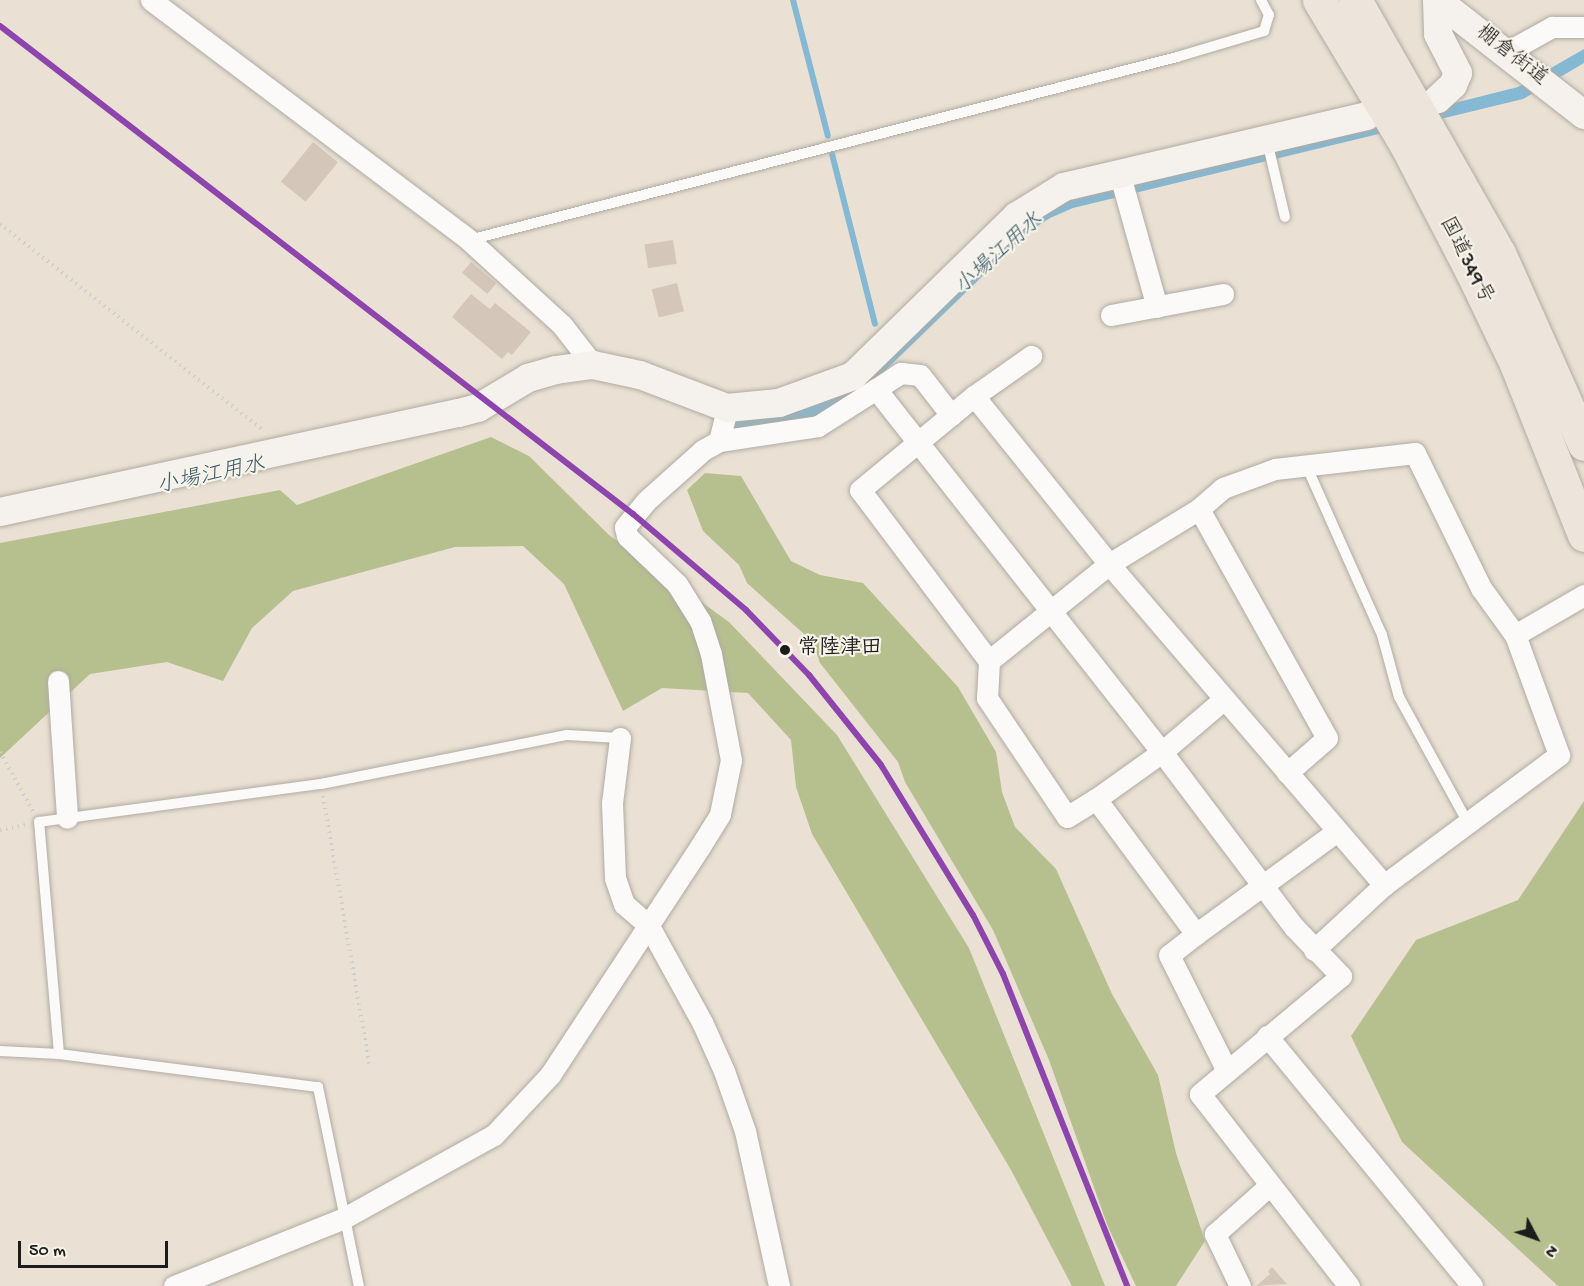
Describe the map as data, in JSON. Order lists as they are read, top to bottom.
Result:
{
  "streets": {
    "highway": ["国道349号"],
    "street": ["棚倉街道"]
  },
  "water": ["小場江用水"],
  "places": ["常陸津田"],
  "scale_bar": "50 m",
  "north": "bottom right"
}
